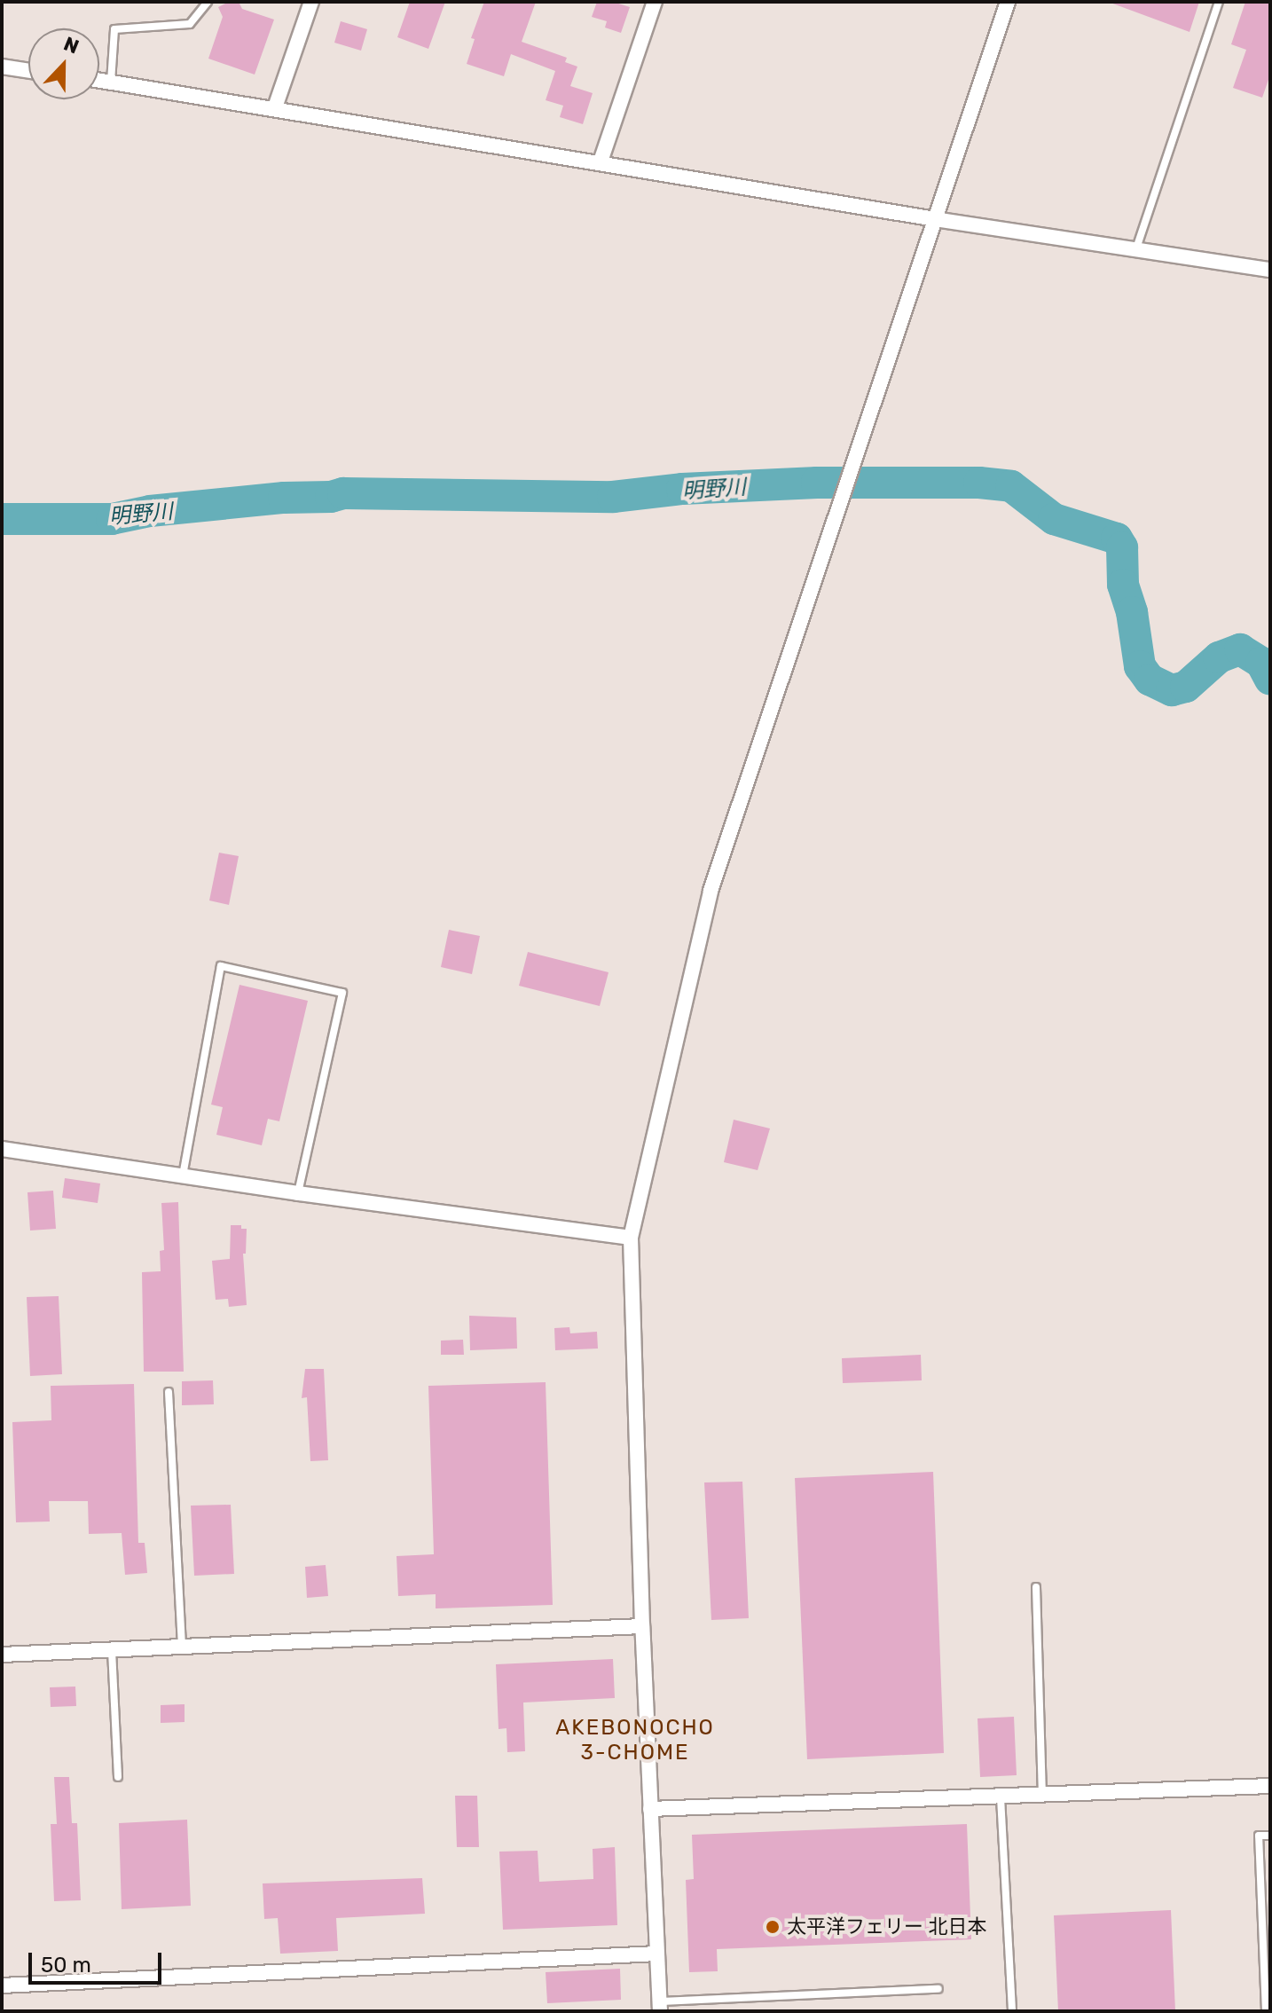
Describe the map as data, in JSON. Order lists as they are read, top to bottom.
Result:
{
  "districts": ["AKEBONOCHO 3-CHOME"],
  "water": ["明野川"],
  "places": ["太平洋フェリー 北日本"],
  "scale_bar": "50 m",
  "north": "top"
}
